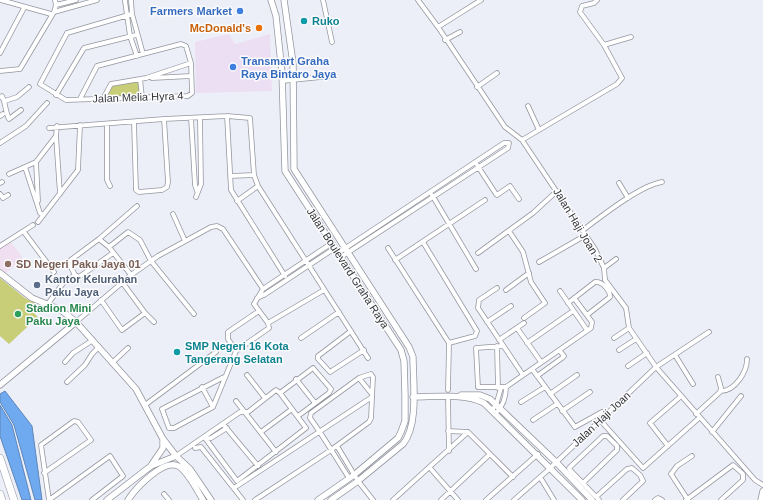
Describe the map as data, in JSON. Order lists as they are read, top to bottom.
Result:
{
  "streets": {
    "main road": ["Jalan Boulevard Graha Raya"],
    "street": ["Jalan Melia Hyra 4", "Jalan Haji Joan 2", "Jalan Haji Joan"]
  },
  "crossings": [
    ["Jalan Haji Joan 2", "Jalan Haji Joan"]
  ],
  "places": [
    "Farmers Market",
    "Ruko",
    "McDonald's",
    "Transmart Graha Raya Bintaro Jaya",
    "SD Negeri Paku Jaya 01",
    "Kantor Kelurahan Paku Jaya",
    "Stadion Mini Paku Jaya",
    "SMP Negeri 16 Kota Tangerang Selatan"
  ]
}
